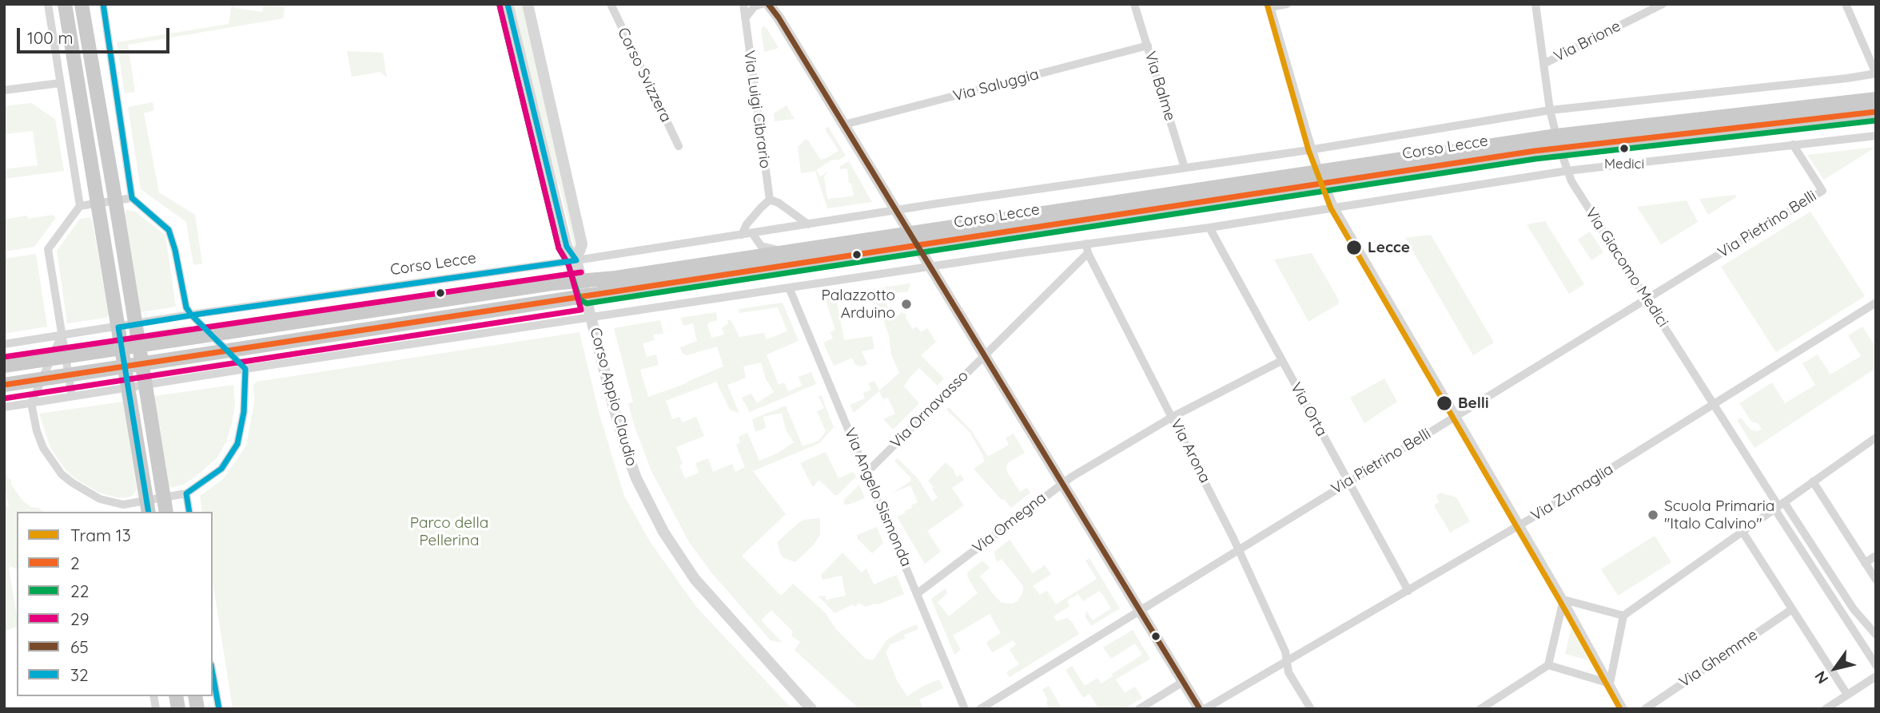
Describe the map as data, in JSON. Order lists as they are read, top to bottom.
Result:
{
  "streets": {
    "main road": ["Corso Lecce"],
    "street": [
      "Via Brione",
      "Corso Svizzera",
      "Via Saluggia",
      "Via Balme",
      "Via Luigi Cibrario",
      "Via Pietrino Belli",
      "Via Giacomo Medici",
      "Corso Appio Claudio",
      "Via Ornavasso",
      "Via Orta",
      "Via Arona",
      "Via Zumaglia",
      "Via Angelo Sismonda",
      "Via Omegna",
      "Via Ghemme"
    ]
  },
  "crossings": [
    ["Via Brione", "Via Giacomo Medici"],
    ["Via Saluggia", "Via Balme"],
    ["Via Balme", "Corso Lecce"],
    ["Corso Lecce", "Via Giacomo Medici"],
    ["Corso Lecce", "Corso Appio Claudio"],
    ["Via Pietrino Belli", "Via Giacomo Medici"],
    ["Via Pietrino Belli", "Via Orta"],
    ["Via Pietrino Belli", "Via Arona"],
    ["Via Giacomo Medici", "Via Zumaglia"],
    ["Via Ornavasso", "Via Arona"],
    ["Via Ornavasso", "Via Angelo Sismonda"],
    ["Via Orta", "Via Zumaglia"],
    ["Via Orta", "Via Omegna"],
    ["Via Arona", "Via Zumaglia"],
    ["Via Arona", "Via Omegna"],
    ["Via Angelo Sismonda", "Via Omegna"]
  ],
  "parks": ["Parco della Pellerina"],
  "places": [
    "Medici",
    "Lecce",
    "Palazzotto Arduino",
    "Belli",
    "Scuola Primaria \"Italo Calvino\""
  ],
  "lines": [
    "tram line 13",
    "transit line 65",
    "transit line 32",
    "transit line 22",
    "transit line 29",
    "transit line 2"
  ],
  "legend": [
    "Tram 13",
    "2",
    "22",
    "29",
    "65",
    "32"
  ],
  "scale_bar": "100 m",
  "north": "bottom left"
}
